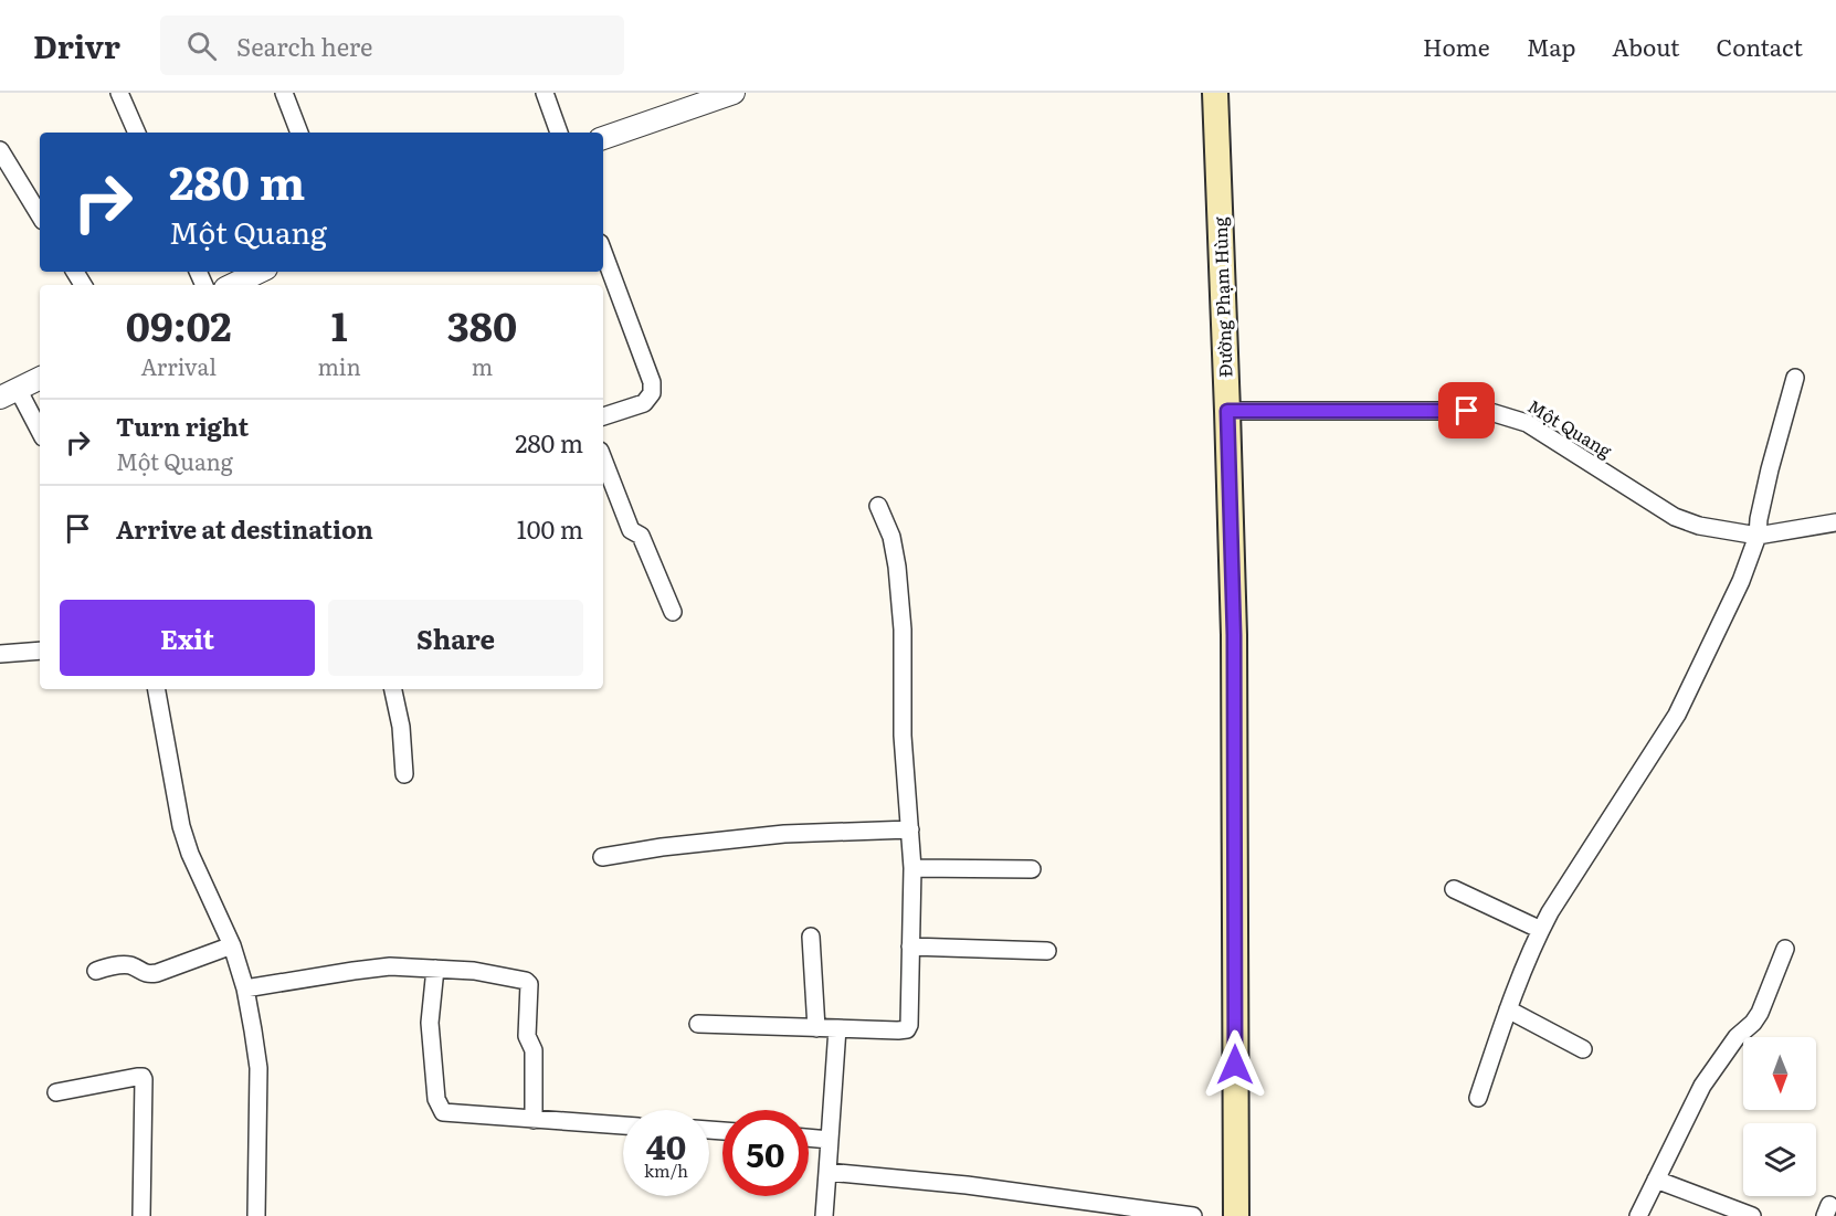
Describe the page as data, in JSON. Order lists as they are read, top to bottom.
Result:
{
  "streets": {
    "main road": ["Đường Phạm Hùng"],
    "street": ["Một Quang"]
  },
  "crossings": [
    ["Đường Phạm Hùng", "Một Quang"]
  ],
  "north": "bottom",
  "page": {
    "header": "Drivr",
    "search": "Search here",
    "nav": [
      "Home",
      "Map",
      "About",
      "Contact"
    ],
    "turn": ["280 m", "Một Quang"],
    "eta": [
      "09:02",
      "Arrival",
      "1",
      "min",
      "380",
      "m"
    ],
    "list": [
      {
        "name": "Turn right",
        "note": "Một Quang",
        "value": "280 m"
      },
      {
        "name": "Arrive at destination",
        "value": "100 m"
      }
    ],
    "buttons": ["Exit", "Share"],
    "speed": "40 km/h",
    "limit": "50"
  }
}
